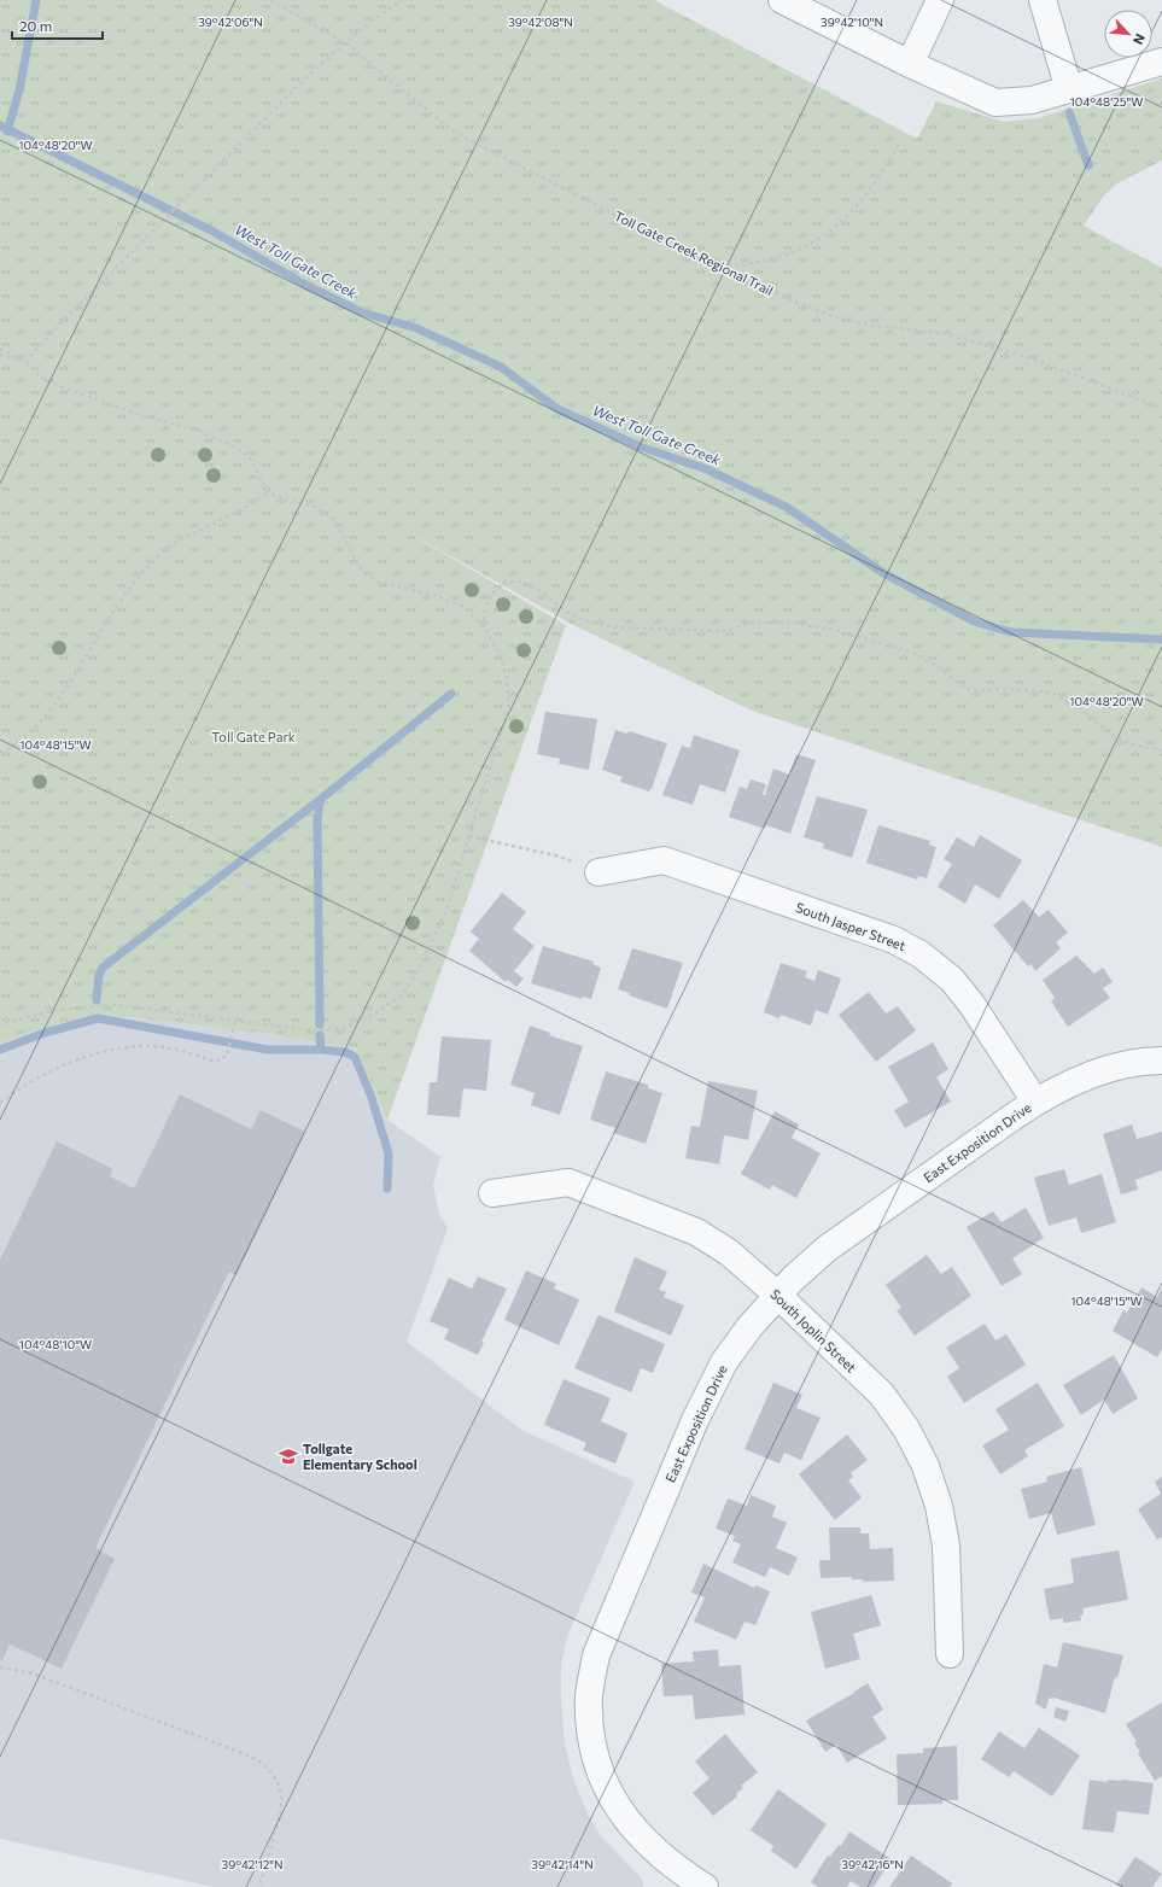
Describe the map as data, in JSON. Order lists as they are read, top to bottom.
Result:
{
  "streets": {
    "street": ["South Jasper Street", "East Exposition Drive", "South Joplin Street"],
    "path": ["Toll Gate Creek Regional Trail"]
  },
  "crossings": [
    ["South Jasper Street", "East Exposition Drive"],
    ["East Exposition Drive", "South Joplin Street"]
  ],
  "water": ["West Toll Gate Creek"],
  "parks": ["Toll Gate Park"],
  "places": {
    "school or university": ["Tollgate Elementary School"]
  },
  "scale_bar": "20 m",
  "north": "bottom right",
  "coordinates": [
    "39°42'06\"N",
    "39°42'08\"N",
    "39°42'10\"N",
    "104°48'25\"W",
    "104°48'20\"W",
    "104°48'15\"W",
    "104°48'10\"W",
    "39°42'12\"N",
    "39°42'14\"N",
    "39°42'16\"N"
  ]
}
